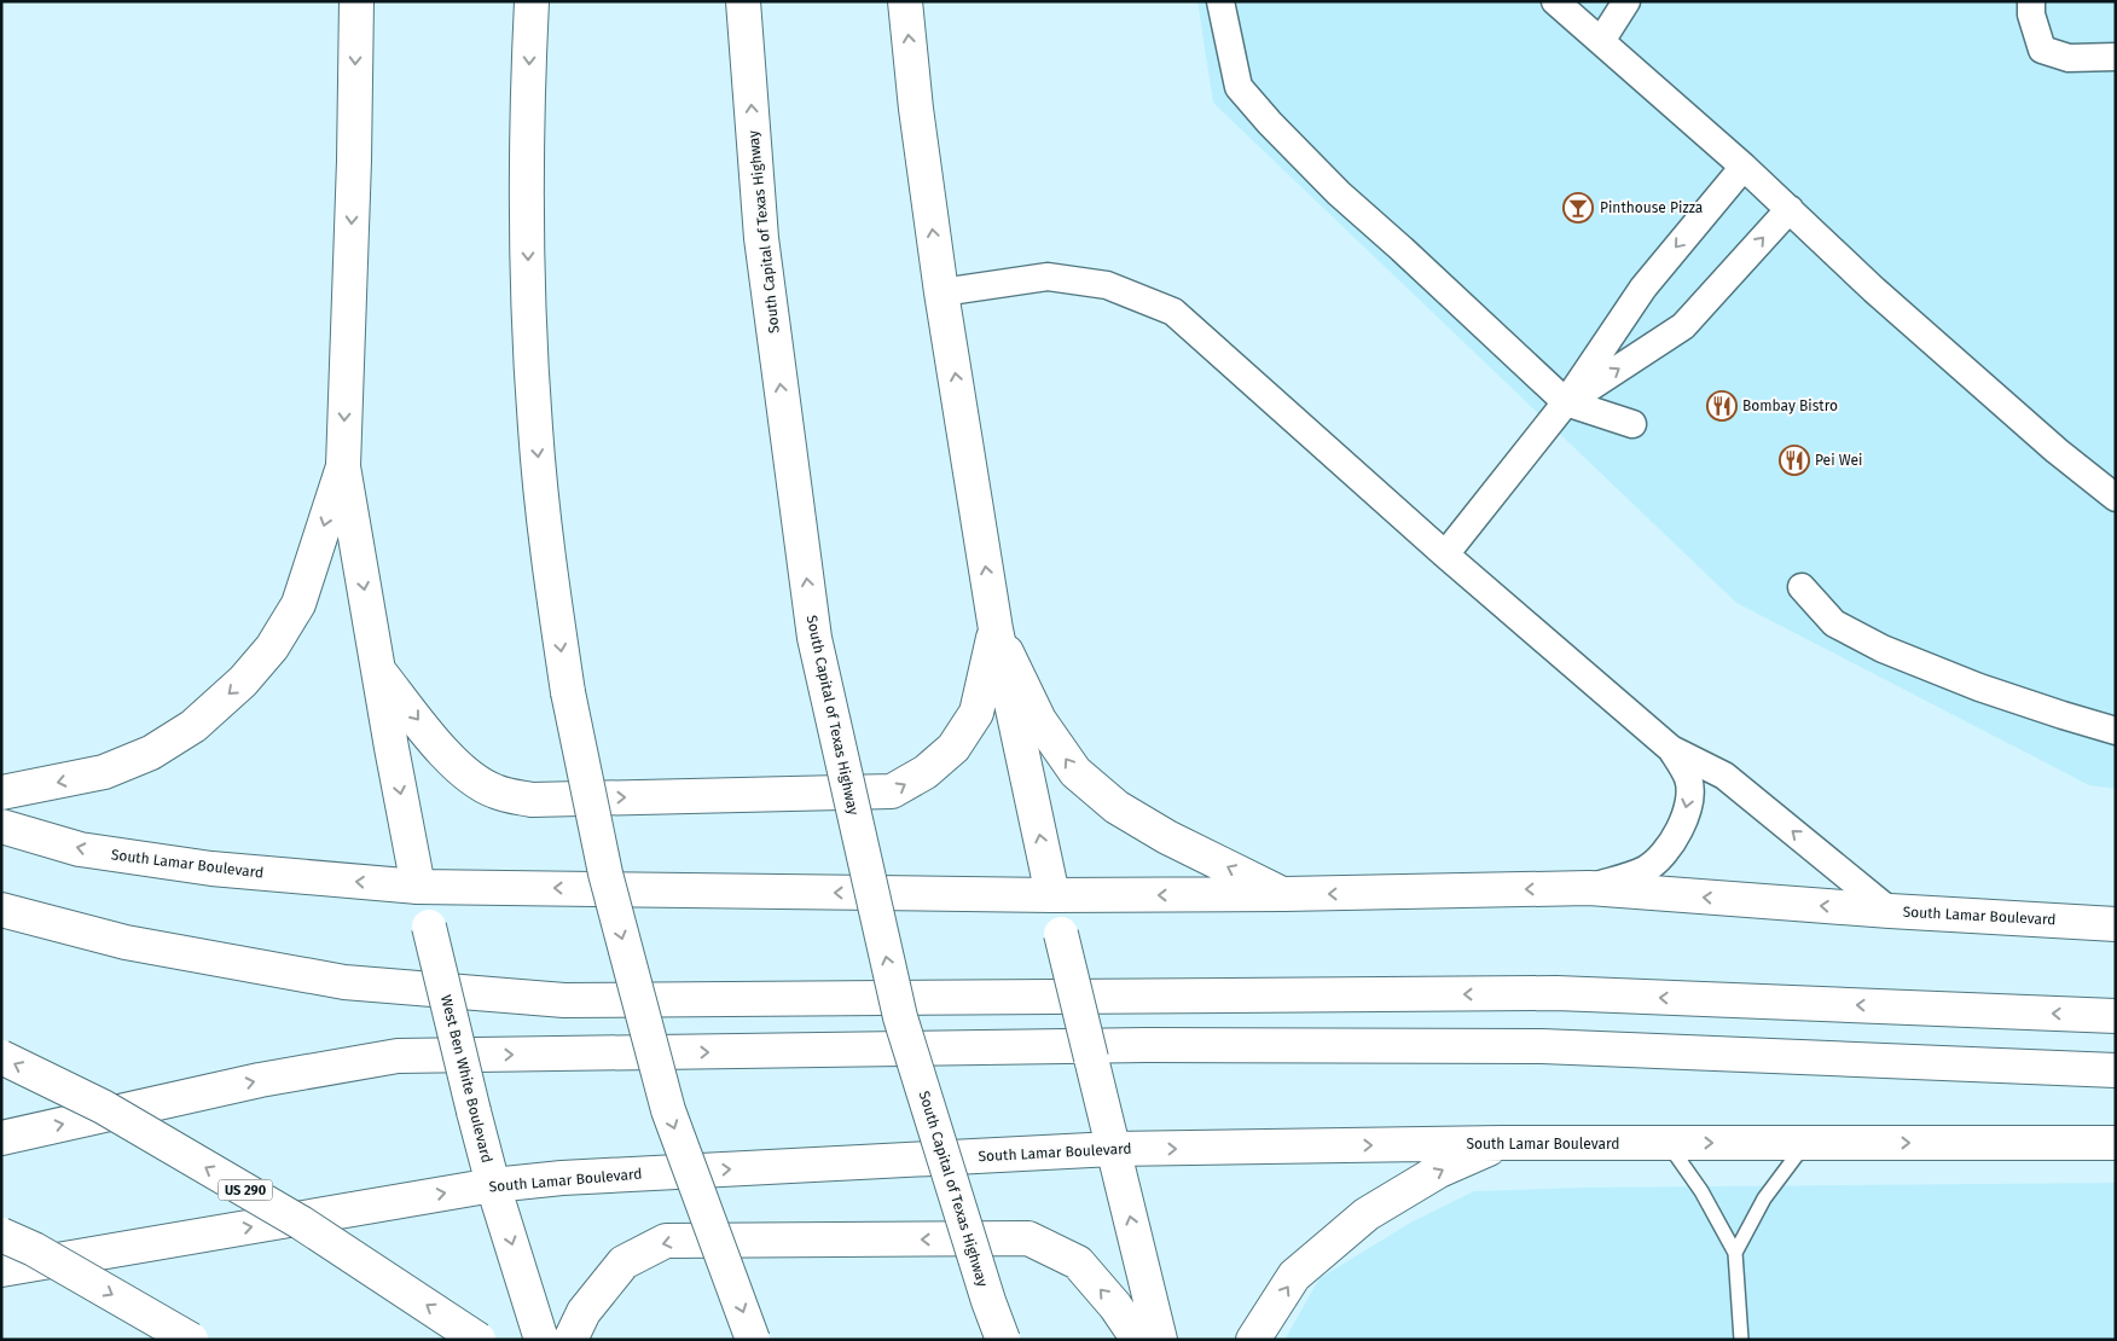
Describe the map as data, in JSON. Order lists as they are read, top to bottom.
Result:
{
  "streets": {
    "main road": [
      "South Capital of Texas Highway",
      "South Lamar Boulevard",
      "West Ben White Boulevard",
      "US 290"
    ]
  },
  "crossings": [
    ["South Lamar Boulevard", "West Ben White Boulevard"]
  ],
  "places": {
    "bar": ["Pinthouse Pizza"],
    "restaurant": ["Bombay Bistro", "Pei Wei"]
  }
}
